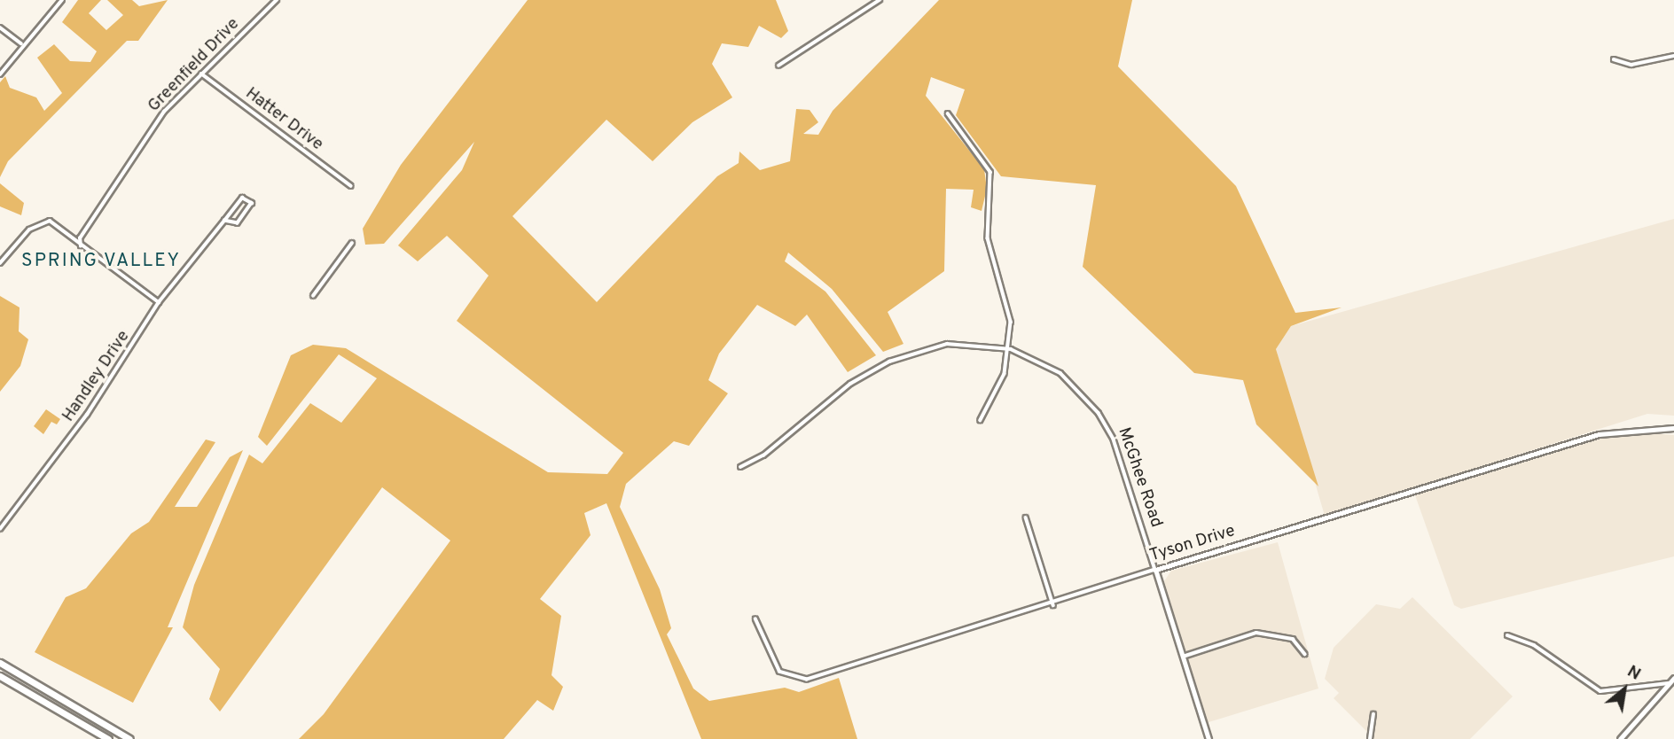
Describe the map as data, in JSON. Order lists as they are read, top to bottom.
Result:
{
  "streets": {
    "street": [
      "Greenfield Drive",
      "Hatter Drive",
      "Handley Drive",
      "McGhee Road",
      "Tyson Drive"
    ]
  },
  "crossings": [
    ["Greenfield Drive", "Hatter Drive"],
    ["McGhee Road", "Tyson Drive"]
  ],
  "districts": ["SPRING VALLEY"],
  "north": "top right"
}
